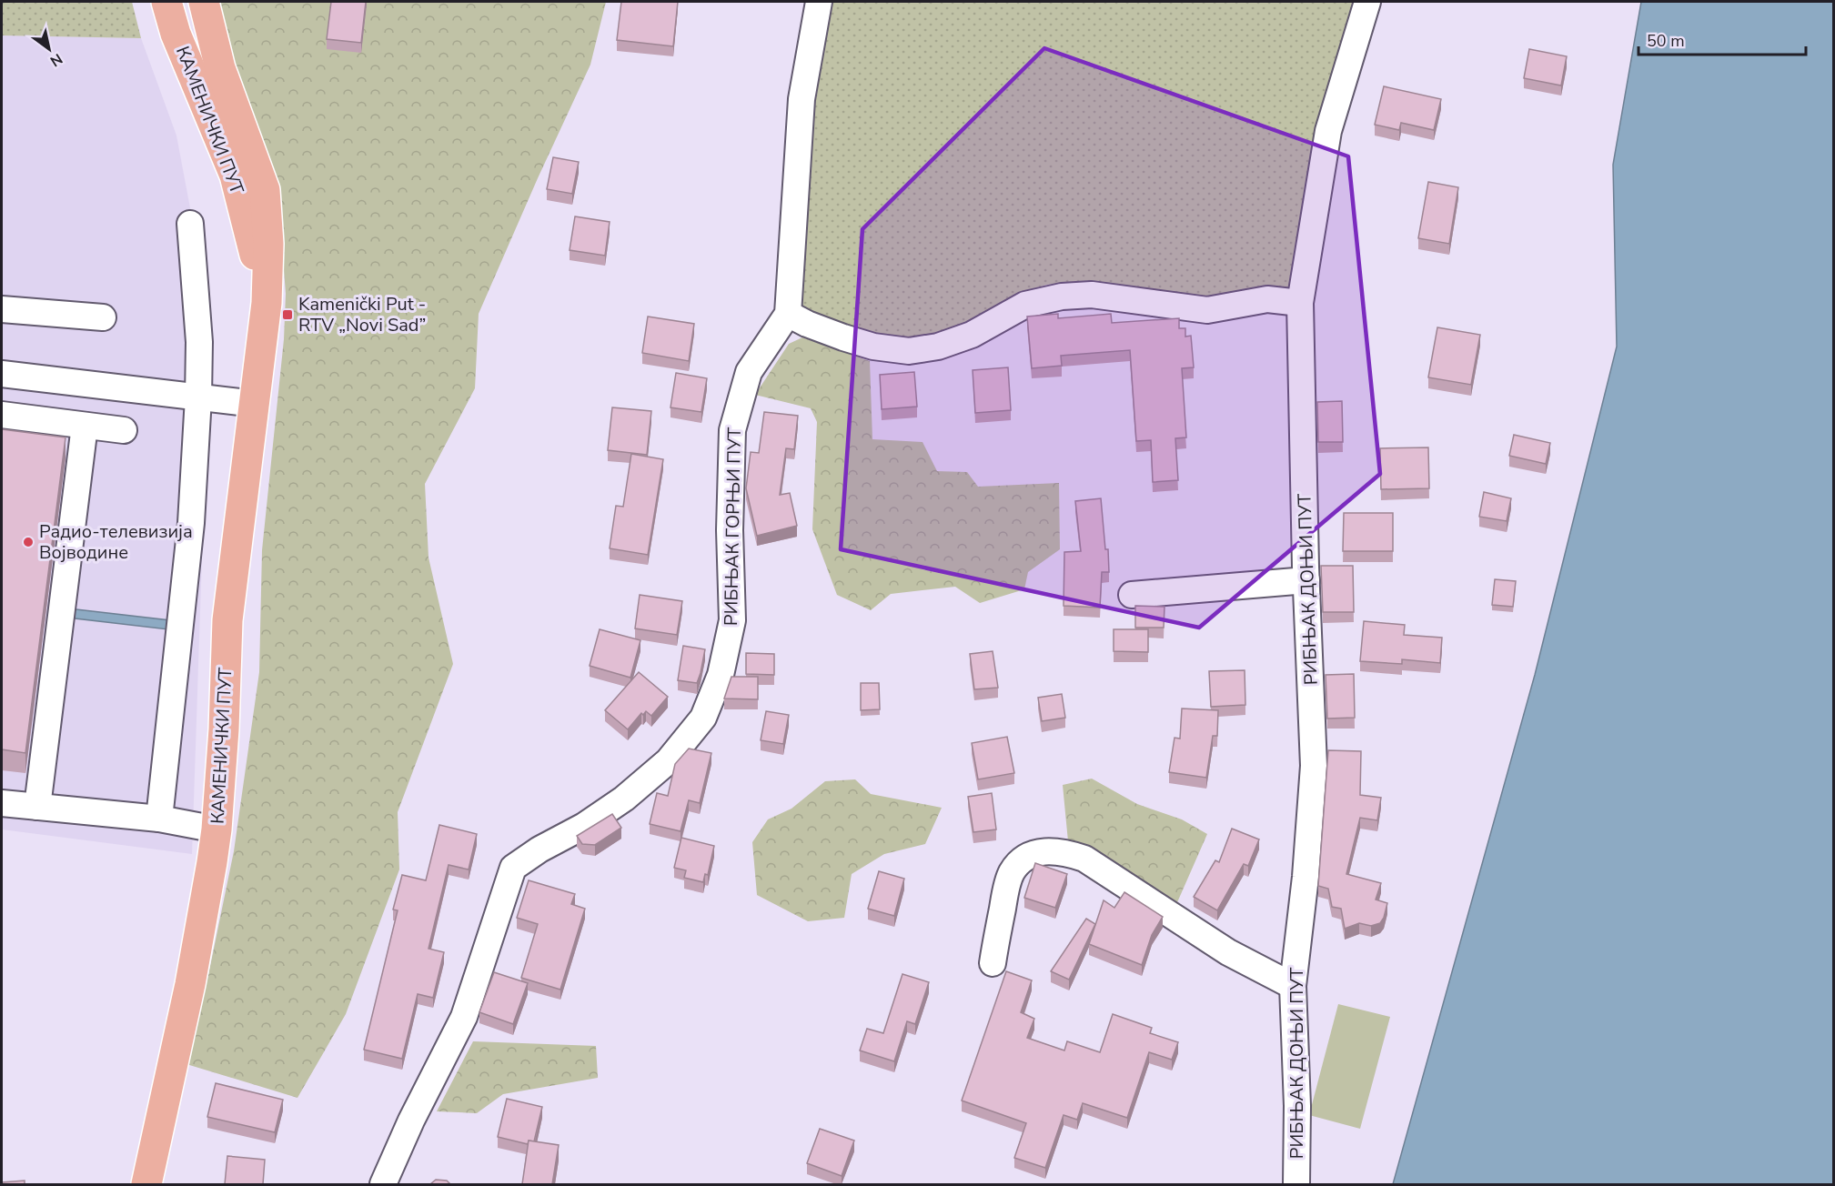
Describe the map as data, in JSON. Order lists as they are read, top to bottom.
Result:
{
  "streets": {
    "main road": ["КАМЕНИЧКИ ПУТ"],
    "street": ["РИБЊАК ГОРЊИ ПУТ", "РИБЊАК ДОЊИ ПУТ"]
  },
  "places": {
    "transit": ["Kamenički Put - RTV „Novi Sad”"],
    "other": ["Радио-телевизија Војводине"]
  },
  "scale_bar": "50 m",
  "north": "bottom right"
}
